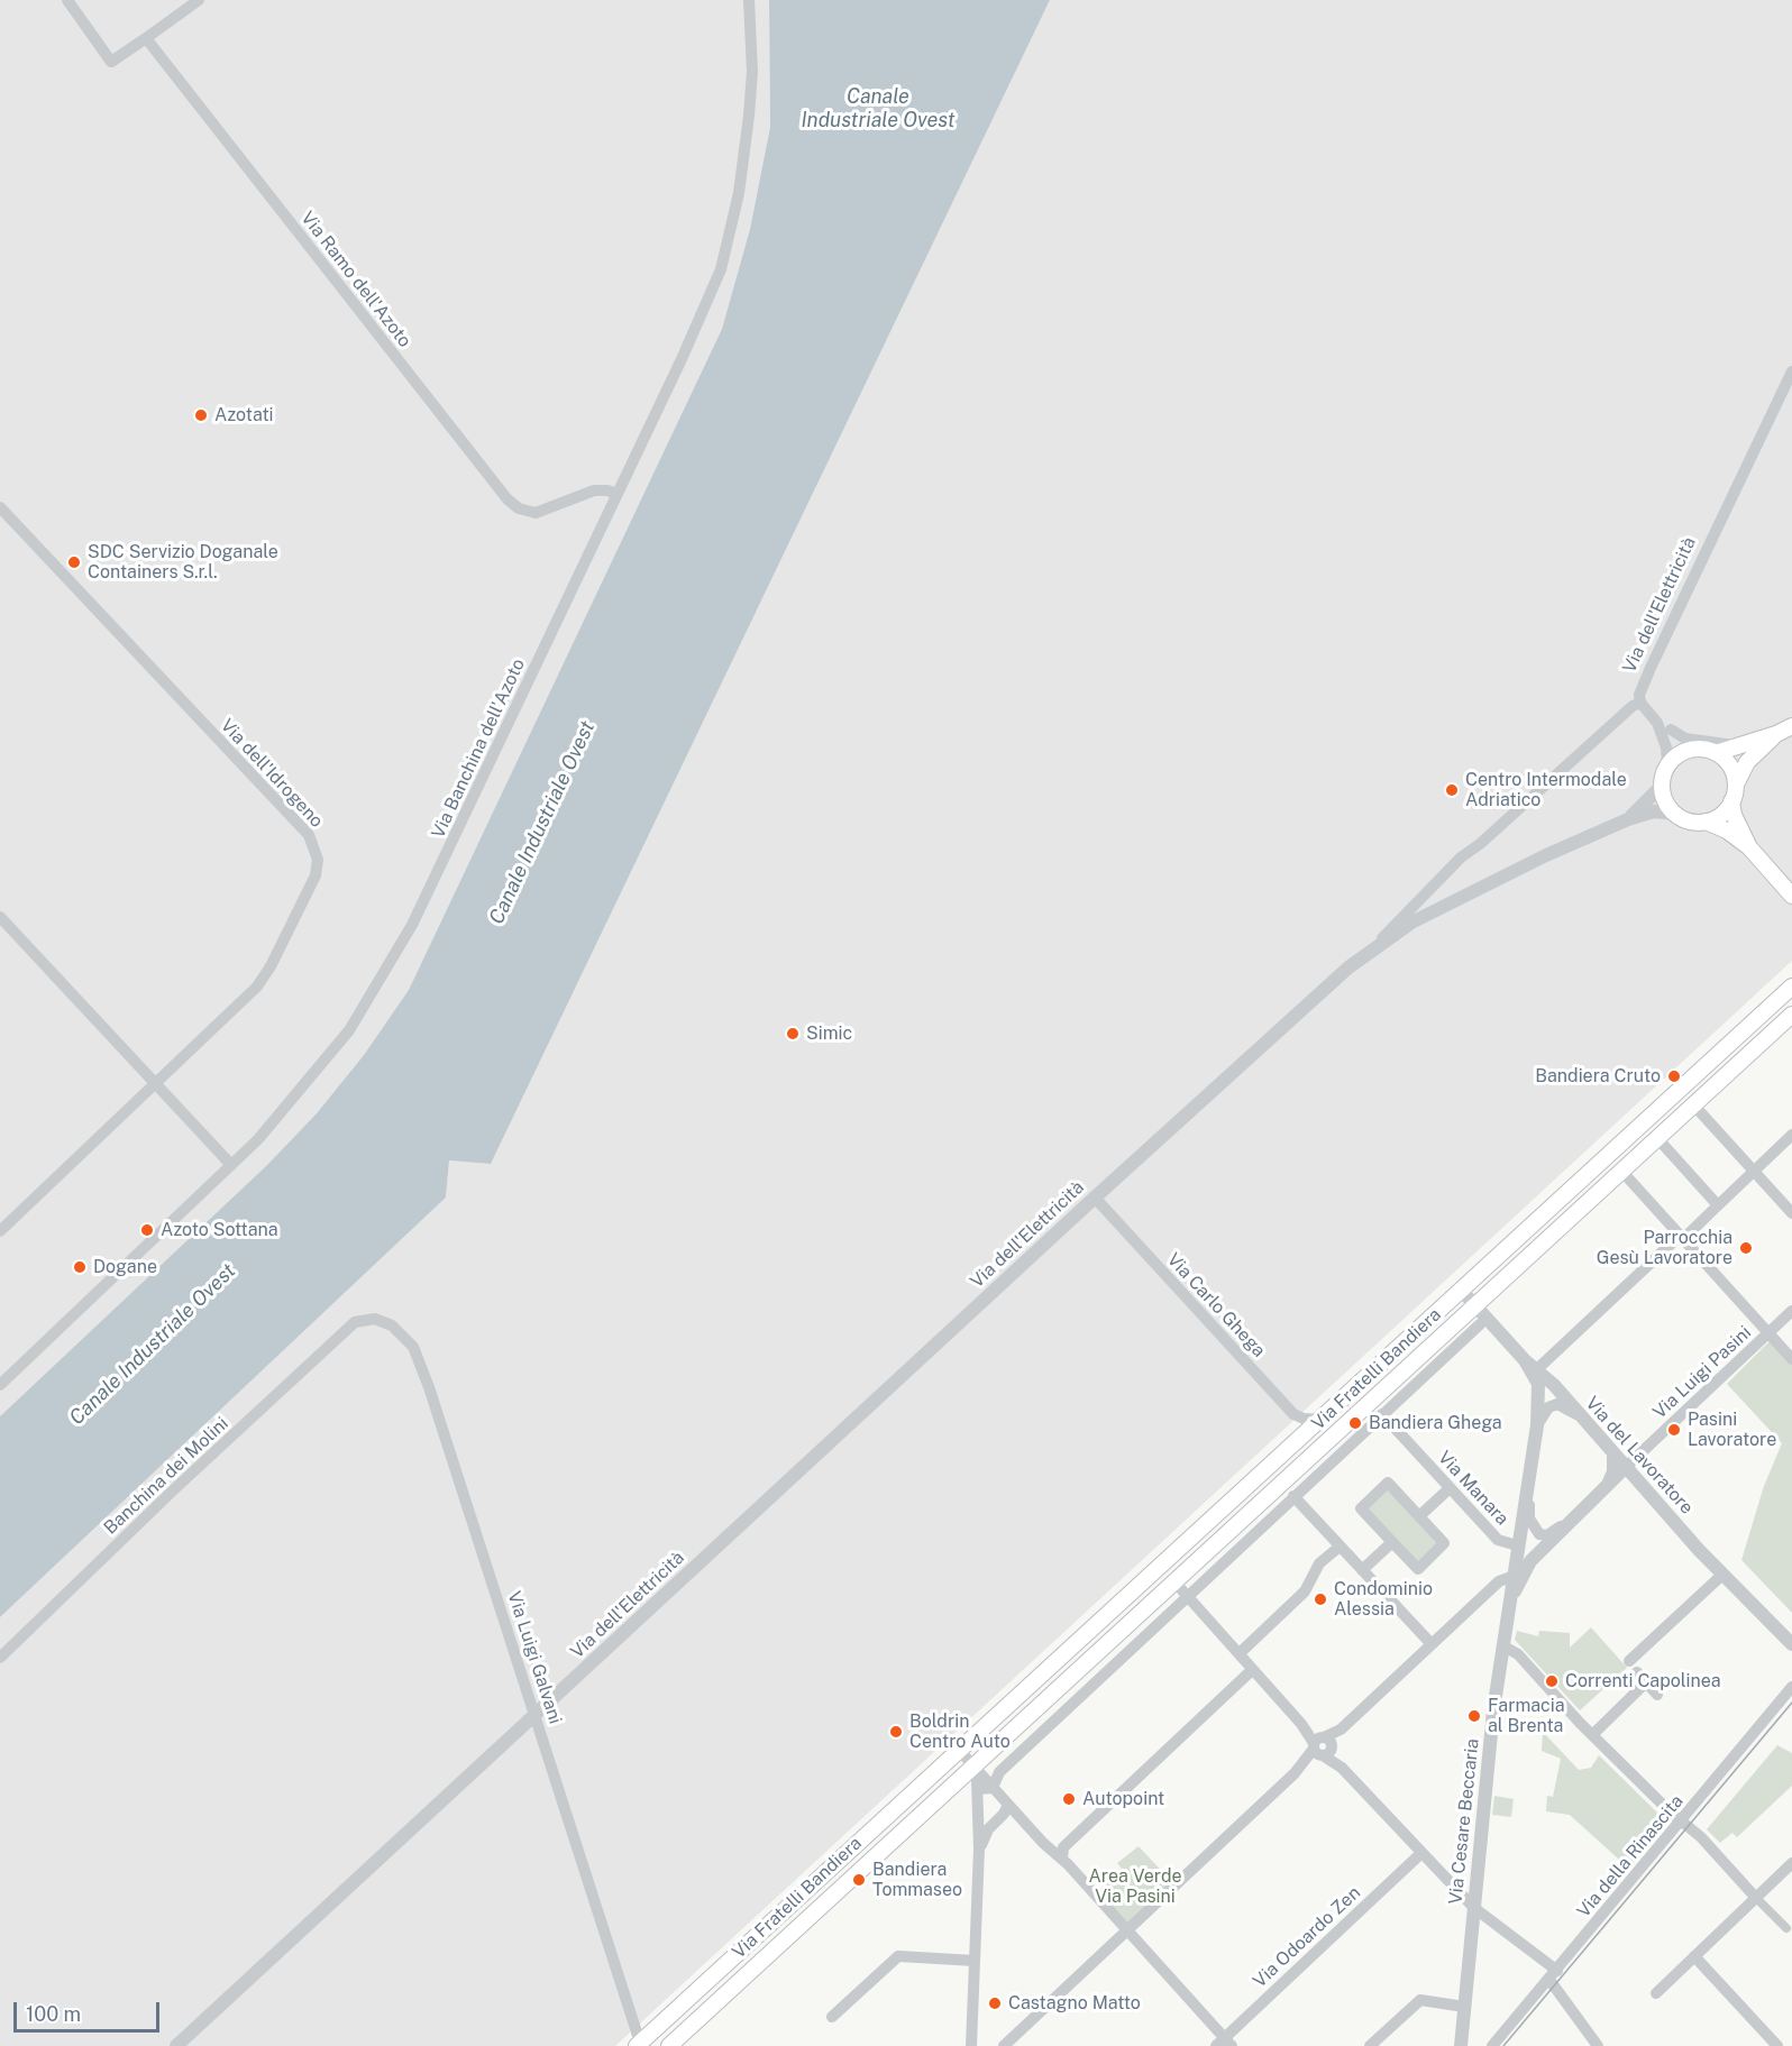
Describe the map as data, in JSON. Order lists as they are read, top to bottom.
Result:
{
  "streets": {
    "main road": ["Via Fratelli Bandiera"],
    "street": [
      "Via Ramo dell'Azoto",
      "Via dell'Elettricità",
      "Via Banchina dell'Azoto",
      "Via dell'Idrogeno",
      "Via Carlo Ghega",
      "Via Luigi Pasini",
      "Via del Lavoratore",
      "Banchina dei Molini",
      "Via Manara",
      "Via Luigi Galvani",
      "Via Cesare Beccaria",
      "Via della Rinascita",
      "Via Odoardo Zen"
    ]
  },
  "crossings": [
    ["Via Ramo dell'Azoto", "Via Banchina dell'Azoto"],
    ["Via dell'Elettricità", "Via Carlo Ghega"],
    ["Via dell'Elettricità", "Via Luigi Galvani"],
    ["Via Carlo Ghega", "Via Fratelli Bandiera"],
    ["Via Fratelli Bandiera", "Via del Lavoratore"],
    ["Via Fratelli Bandiera", "Via Manara"],
    ["Via Fratelli Bandiera", "Via Luigi Galvani"],
    ["Via Luigi Pasini", "Via del Lavoratore"],
    ["Via Luigi Pasini", "Via Cesare Beccaria"],
    ["Via del Lavoratore", "Via Cesare Beccaria"],
    ["Banchina dei Molini", "Via Luigi Galvani"],
    ["Via Manara", "Via Cesare Beccaria"]
  ],
  "water": ["Canale Industriale Ovest"],
  "parks": ["Area Verde Via Pasini"],
  "places": [
    "Azotati",
    "SDC Servizio Doganale Containers S.r.l.",
    "Centro Intermodale Adriatico",
    "Simic",
    "Bandiera Cruto",
    "Azoto Sottana",
    "Parrocchia Gesù Lavoratore",
    "Dogane",
    "Bandiera Ghega",
    "Pasini Lavoratore",
    "Condominio Alessia",
    "Correnti Capolinea",
    "Farmacia al Brenta",
    "Boldrin Centro Auto",
    "Autopoint",
    "Bandiera Tommaseo",
    "Castagno Matto"
  ],
  "scale_bar": "100 m"
}
